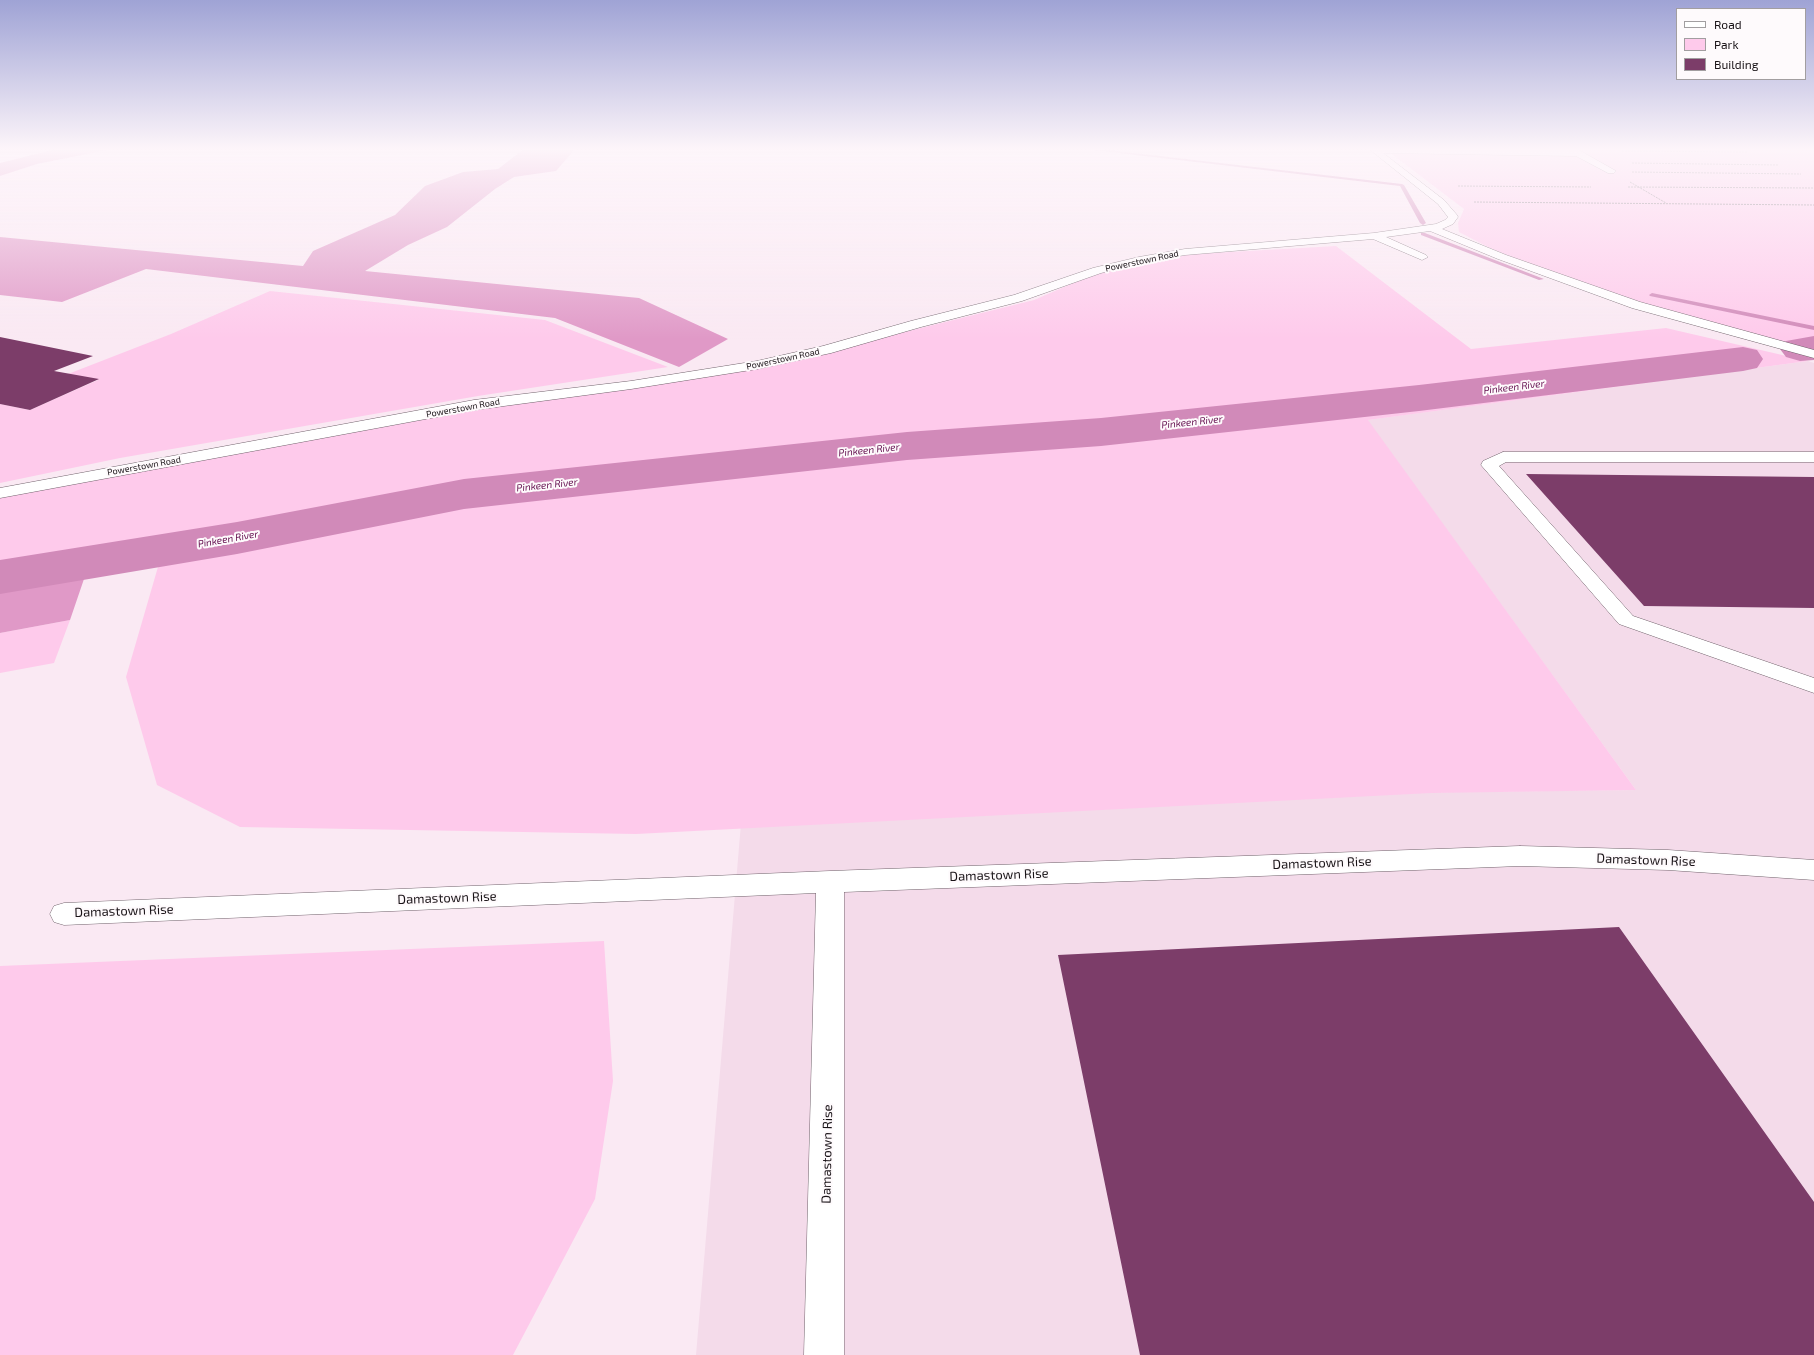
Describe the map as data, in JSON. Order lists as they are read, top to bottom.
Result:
{
  "streets": {
    "street": ["Powerstown Road", "Damastown Rise"]
  },
  "water": ["Pinkeen River"],
  "legend": ["Road", "Park", "Building"]
}
